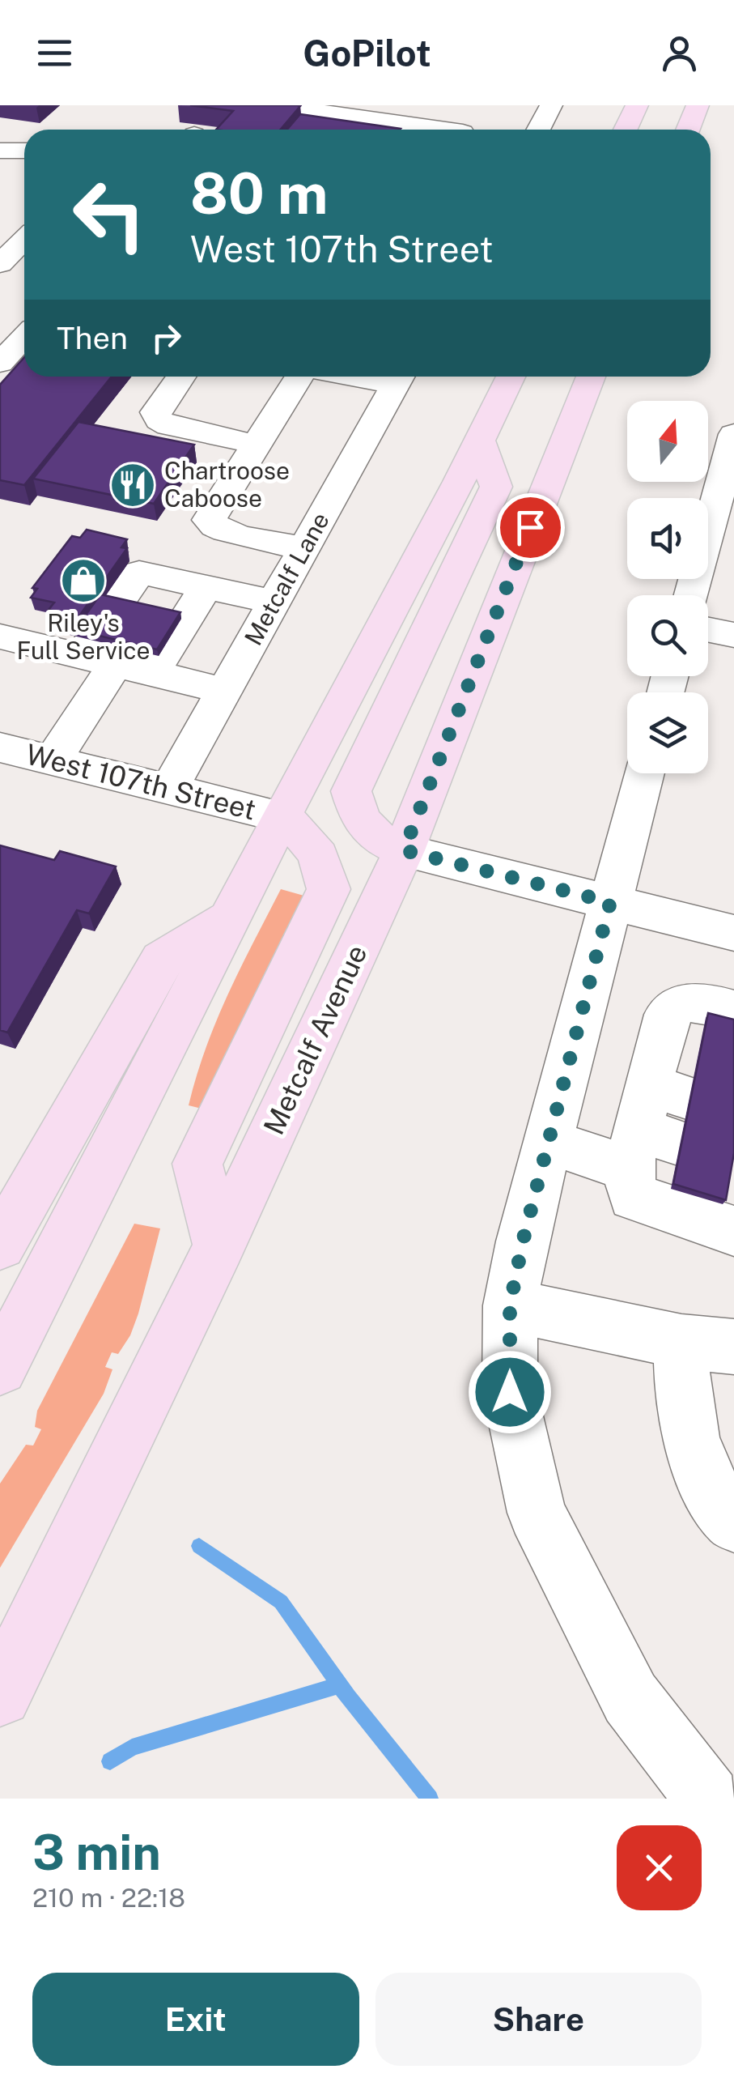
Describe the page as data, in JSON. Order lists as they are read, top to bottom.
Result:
{
  "streets": {
    "main road": ["Metcalf Avenue"],
    "street": ["Metcalf Lane", "West 107th Street"]
  },
  "crossings": [
    ["Metcalf Lane", "West 107th Street"]
  ],
  "places": {
    "restaurant": ["Chartroose Caboose"],
    "shop": ["Riley's Full Service"]
  },
  "north": "top",
  "page": {
    "header": "GoPilot",
    "turn": ["80 m", "West 107th Street"],
    "then": "Then",
    "heading": ["3 min", "210 m · 22:18"],
    "buttons": ["Exit", "Share"]
  }
}
